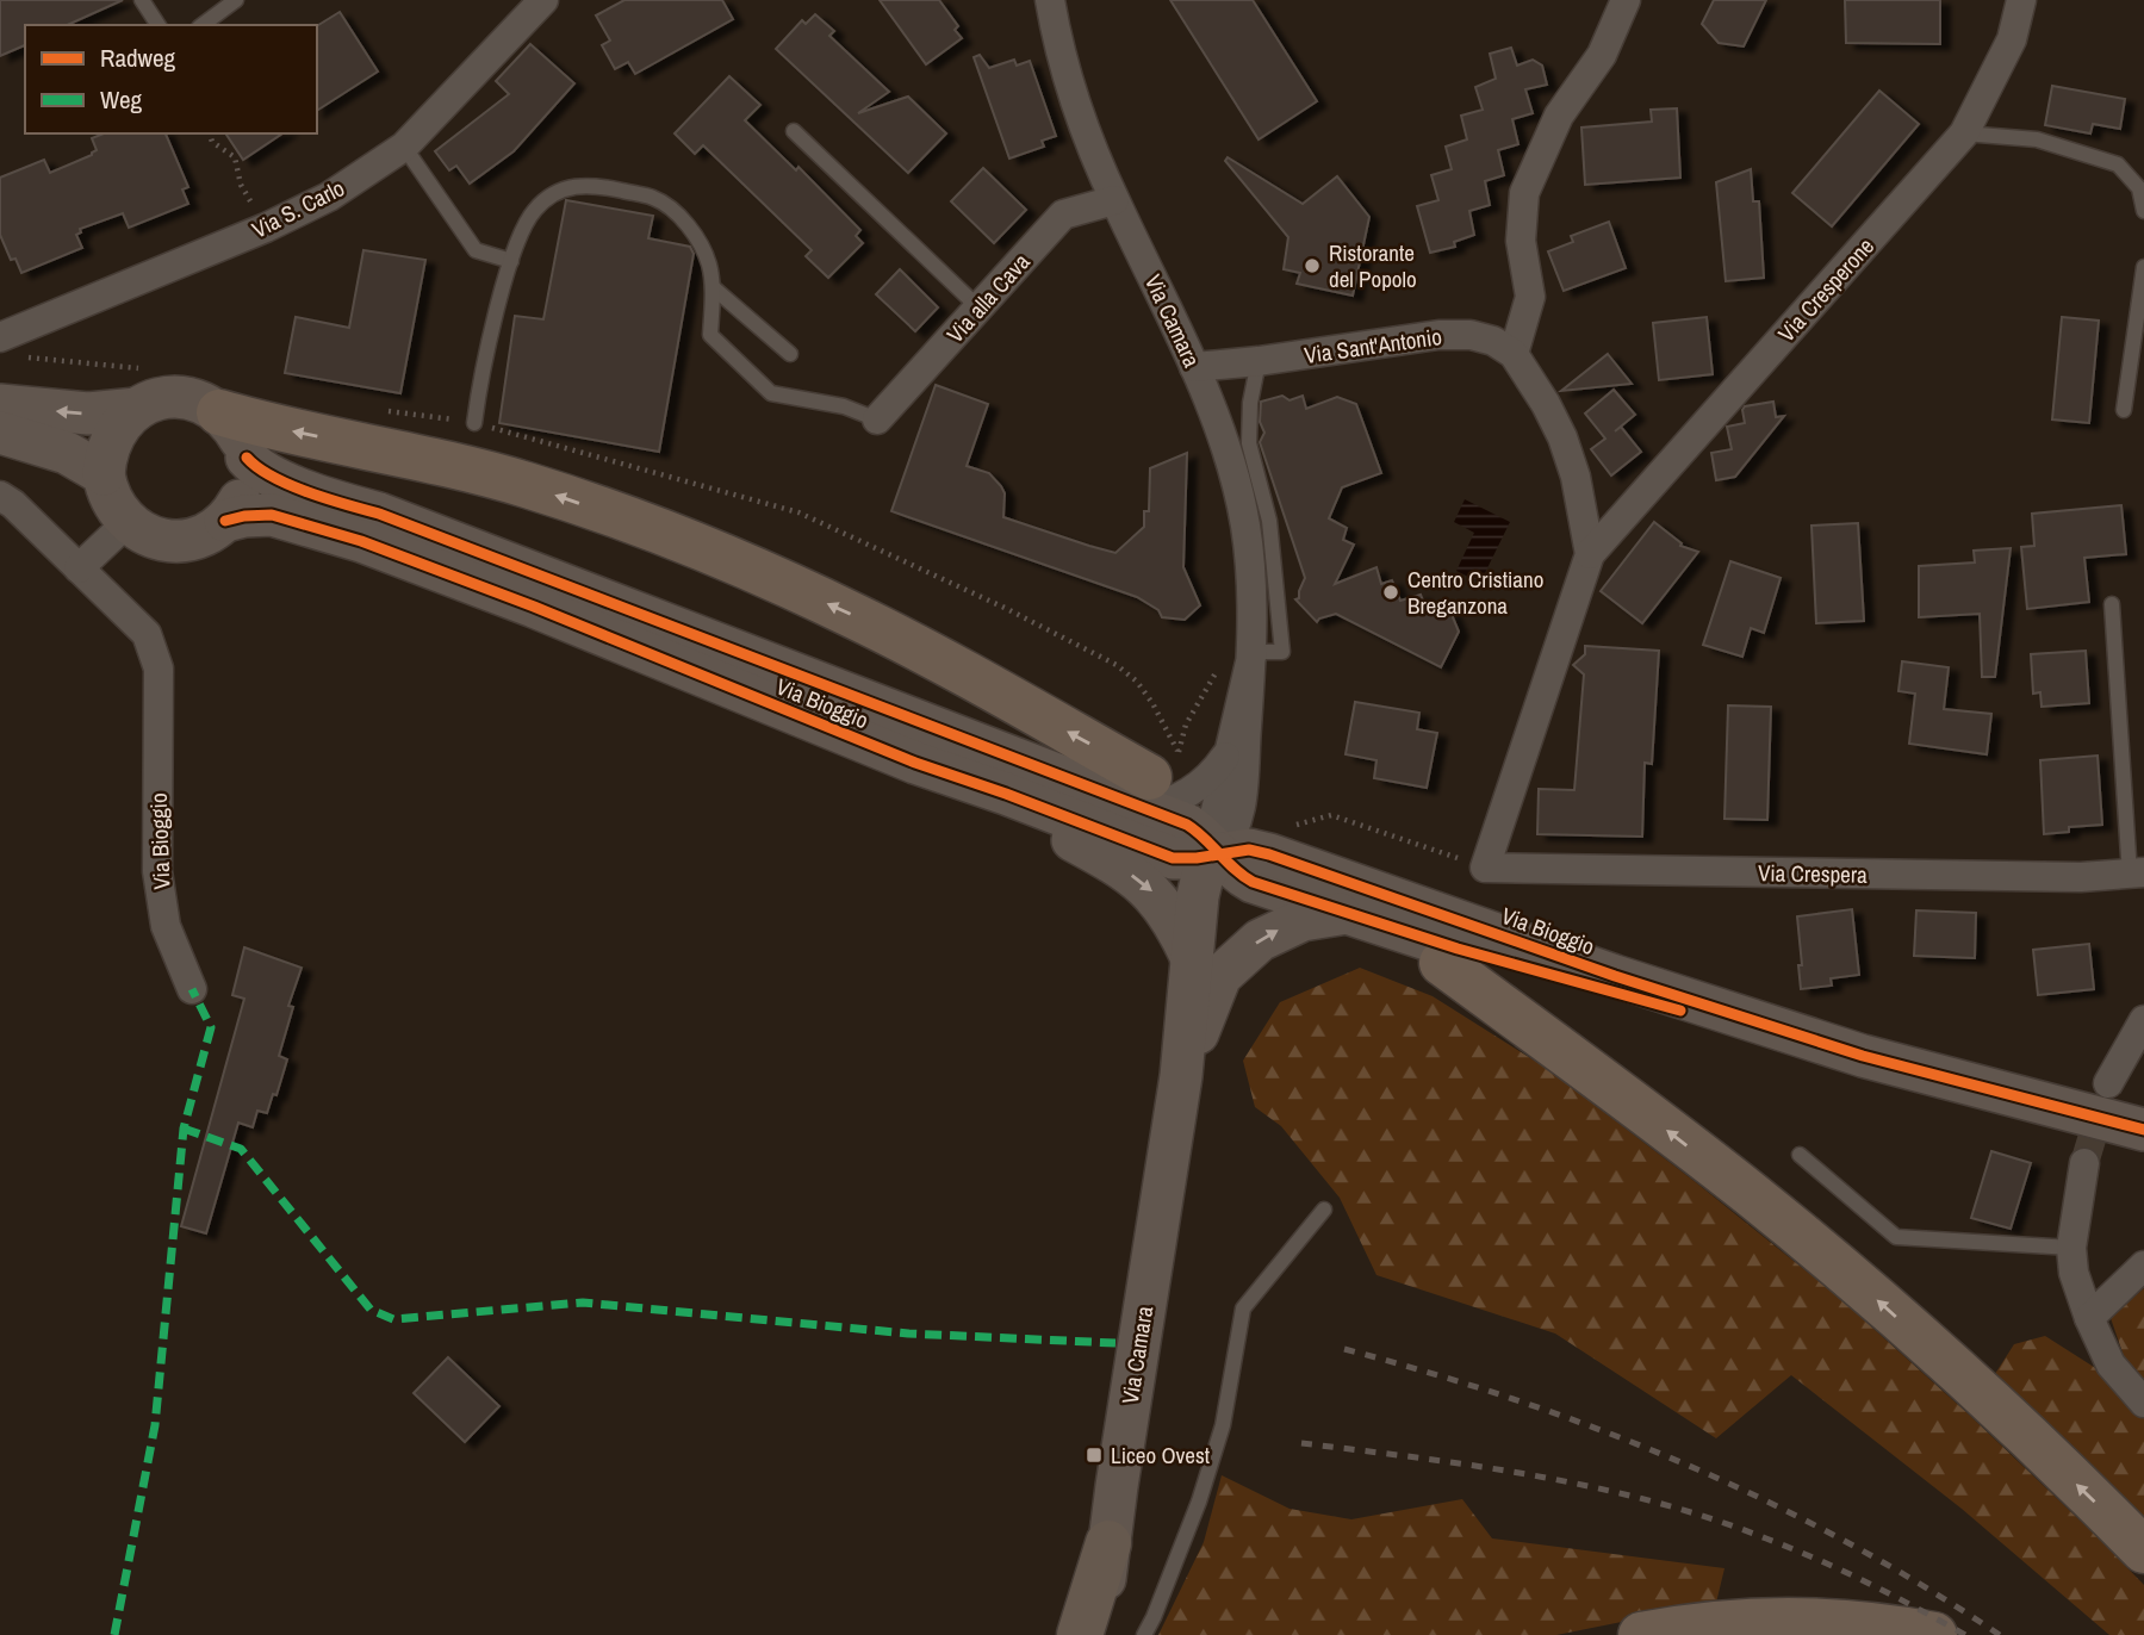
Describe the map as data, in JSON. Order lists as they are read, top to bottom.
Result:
{
  "streets": {
    "main road": ["Via Camara", "Via Bioggio"],
    "street": [
      "Via S. Carlo",
      "Via Cresperone",
      "Via alla Cava",
      "Via Sant'Antonio",
      "Via Crespera"
    ]
  },
  "crossings": [
    ["Via Cresperone", "Via Sant'Antonio"],
    ["Via Cresperone", "Via Crespera"],
    ["Via alla Cava", "Via Camara"],
    ["Via Camara", "Via Sant'Antonio"],
    ["Via Camara", "Via Bioggio"]
  ],
  "places": {
    "other": ["Ristorante del Popolo", "Centro Cristiano Breganzona"],
    "transit": ["Liceo Ovest"]
  },
  "legend": ["Radweg", "Weg"]
}
